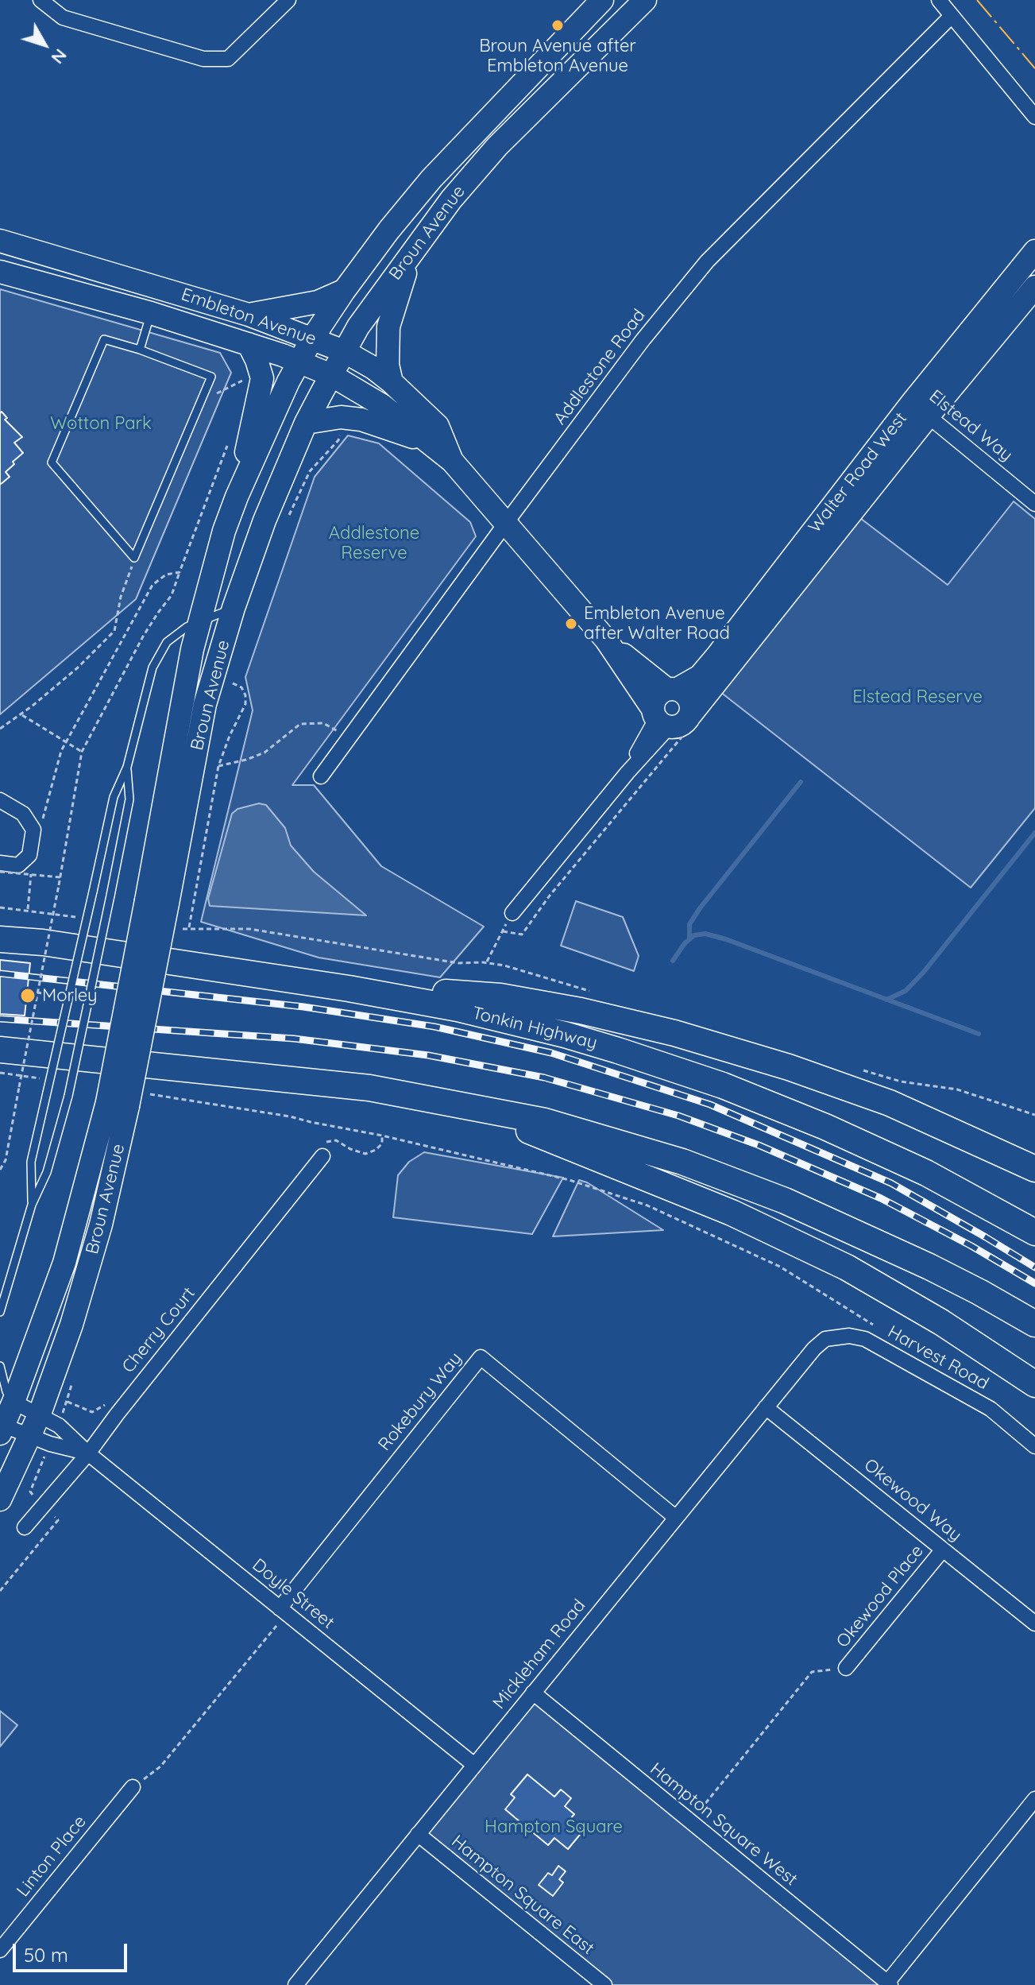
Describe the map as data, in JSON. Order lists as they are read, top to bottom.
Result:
{
  "streets": {
    "highway": ["Tonkin Highway"],
    "main road": ["Broun Avenue", "Embleton Avenue", "Walter Road West"],
    "street": [
      "Addlestone Road",
      "Elstead Way",
      "Cherry Court",
      "Harvest Road",
      "Rokebury Way",
      "Okewood Way",
      "Doyle Street",
      "Okewood Place",
      "Mickleham Road",
      "Hampton Square West",
      "Linton Place",
      "Hampton Square East"
    ]
  },
  "crossings": [
    ["Broun Avenue", "Embleton Avenue"],
    ["Broun Avenue", "Doyle Street"],
    ["Embleton Avenue", "Addlestone Road"],
    ["Embleton Avenue", "Walter Road West"],
    ["Elstead Way", "Walter Road West"],
    ["Cherry Court", "Doyle Street"],
    ["Harvest Road", "Mickleham Road"],
    ["Rokebury Way", "Doyle Street"],
    ["Rokebury Way", "Mickleham Road"],
    ["Okewood Way", "Okewood Place"],
    ["Okewood Way", "Mickleham Road"],
    ["Doyle Street", "Mickleham Road"],
    ["Mickleham Road", "Hampton Square West"],
    ["Mickleham Road", "Hampton Square East"]
  ],
  "parks": [
    "Wotton Park",
    "Addlestone Reserve",
    "Elstead Reserve",
    "Hampton Square"
  ],
  "places": ["Broun Avenue after Embleton Avenue", "Embleton Avenue after Walter Road", "Morley"],
  "scale_bar": "50 m",
  "north": "bottom right"
}
